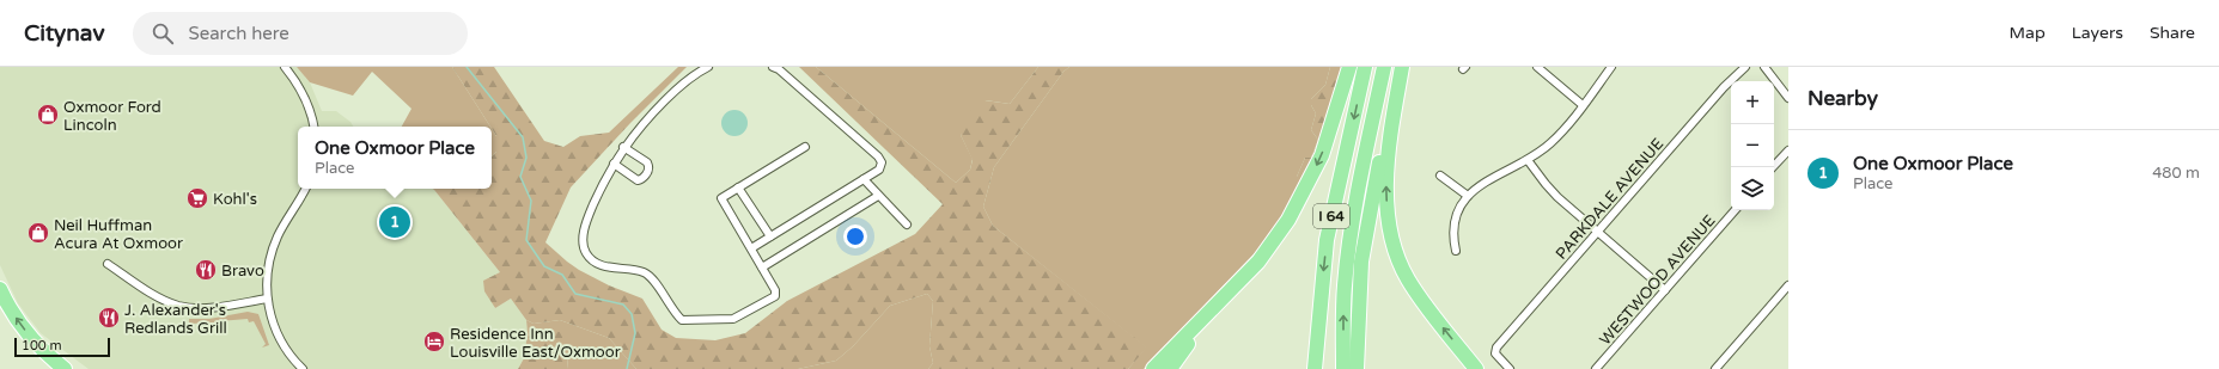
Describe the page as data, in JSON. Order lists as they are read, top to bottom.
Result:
{
  "streets": {
    "highway": ["I 64"],
    "street": ["PARKDALE AVENUE", "WESTWOOD AVENUE"]
  },
  "places": {
    "shop": ["Oxmoor Ford Lincoln", "Neil Huffman Acura At Oxmoor"],
    "supermarket": ["Kohl's"],
    "restaurant": ["Bravo", "J. Alexander's Redlands Grill"],
    "hotel": ["Residence Inn Louisville East/Oxmoor"]
  },
  "scale_bar": "100 m",
  "page": {
    "header": "Citynav",
    "search": "Search here",
    "nav": ["Map", "Layers", "Share"],
    "heading": "Nearby",
    "map_buttons": ["+", "−"],
    "popup": ["One Oxmoor Place", "Place"],
    "list": [
      {
        "mark": "1",
        "name": "One Oxmoor Place",
        "note": "Place",
        "value": "480 m"
      }
    ],
    "pins": "1",
    "scale": "100 m"
  }
}
